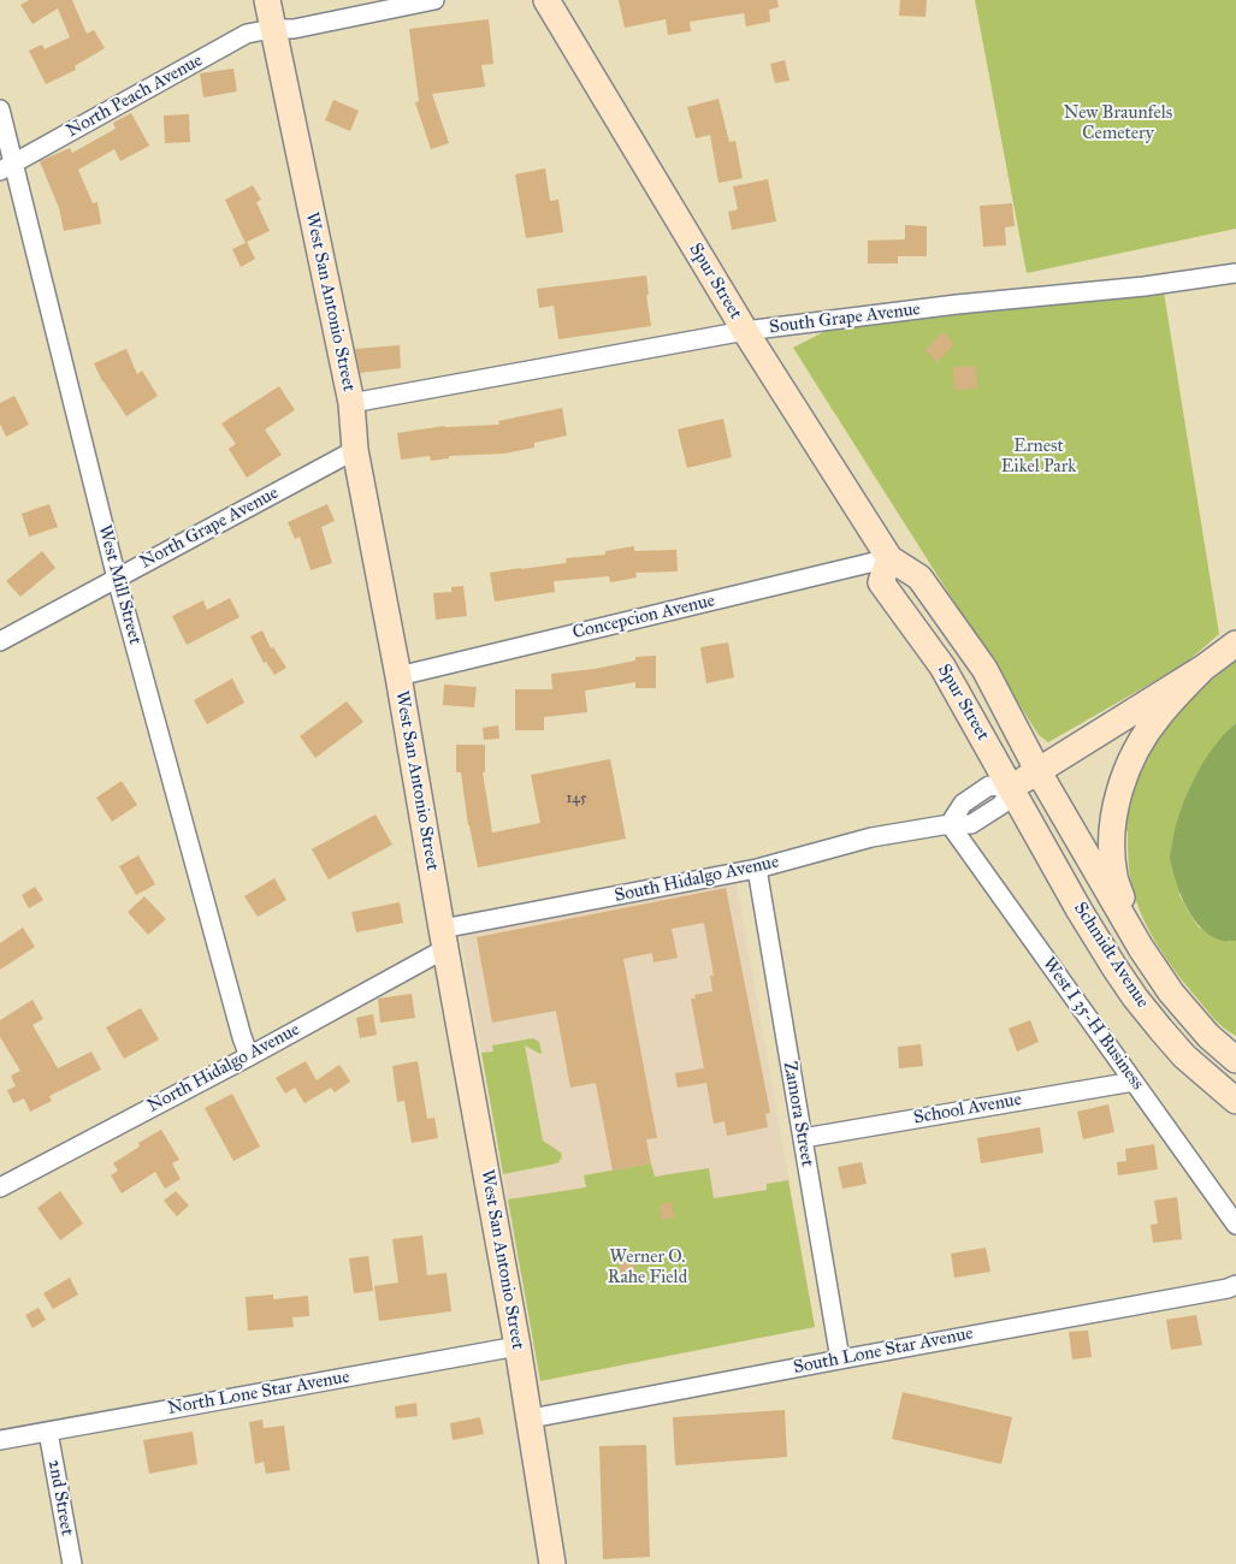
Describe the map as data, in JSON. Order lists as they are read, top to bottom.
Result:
{
  "streets": {
    "main road": [
      "Spur Street",
      "West San Antonio Street",
      "South Hidalgo Avenue",
      "Schmidt Avenue"
    ],
    "street": [
      "North Peach Avenue",
      "South Grape Avenue",
      "North Grape Avenue",
      "West Mill Street",
      "Concepcion Avenue",
      "West I 35-H Business",
      "North Hidalgo Avenue",
      "School Avenue",
      "Zamora Street",
      "South Lone Star Avenue",
      "North Lone Star Avenue",
      "2nd Street"
    ]
  },
  "crossings": [
    ["North Peach Avenue", "West San Antonio Street"],
    ["North Peach Avenue", "West Mill Street"],
    ["Spur Street", "South Grape Avenue"],
    ["Spur Street", "Concepcion Avenue"],
    ["Spur Street", "South Hidalgo Avenue"],
    ["Spur Street", "Schmidt Avenue"],
    ["West San Antonio Street", "South Grape Avenue"],
    ["West San Antonio Street", "North Grape Avenue"],
    ["West San Antonio Street", "Concepcion Avenue"],
    ["West San Antonio Street", "South Hidalgo Avenue"],
    ["West San Antonio Street", "North Hidalgo Avenue"],
    ["West San Antonio Street", "South Lone Star Avenue"],
    ["West San Antonio Street", "North Lone Star Avenue"],
    ["North Grape Avenue", "West Mill Street"],
    ["West Mill Street", "North Hidalgo Avenue"],
    ["South Hidalgo Avenue", "Schmidt Avenue"],
    ["South Hidalgo Avenue", "West I 35-H Business"],
    ["South Hidalgo Avenue", "North Hidalgo Avenue"],
    ["South Hidalgo Avenue", "Zamora Street"],
    ["West I 35-H Business", "School Avenue"],
    ["School Avenue", "Zamora Street"],
    ["Zamora Street", "South Lone Star Avenue"],
    ["North Lone Star Avenue", "2nd Street"]
  ],
  "parks": ["New Braunfels Cemetery", "Ernest Eikel Park", "Werner O. Rahe Field"],
  "house_numbers": ["145"]
}
